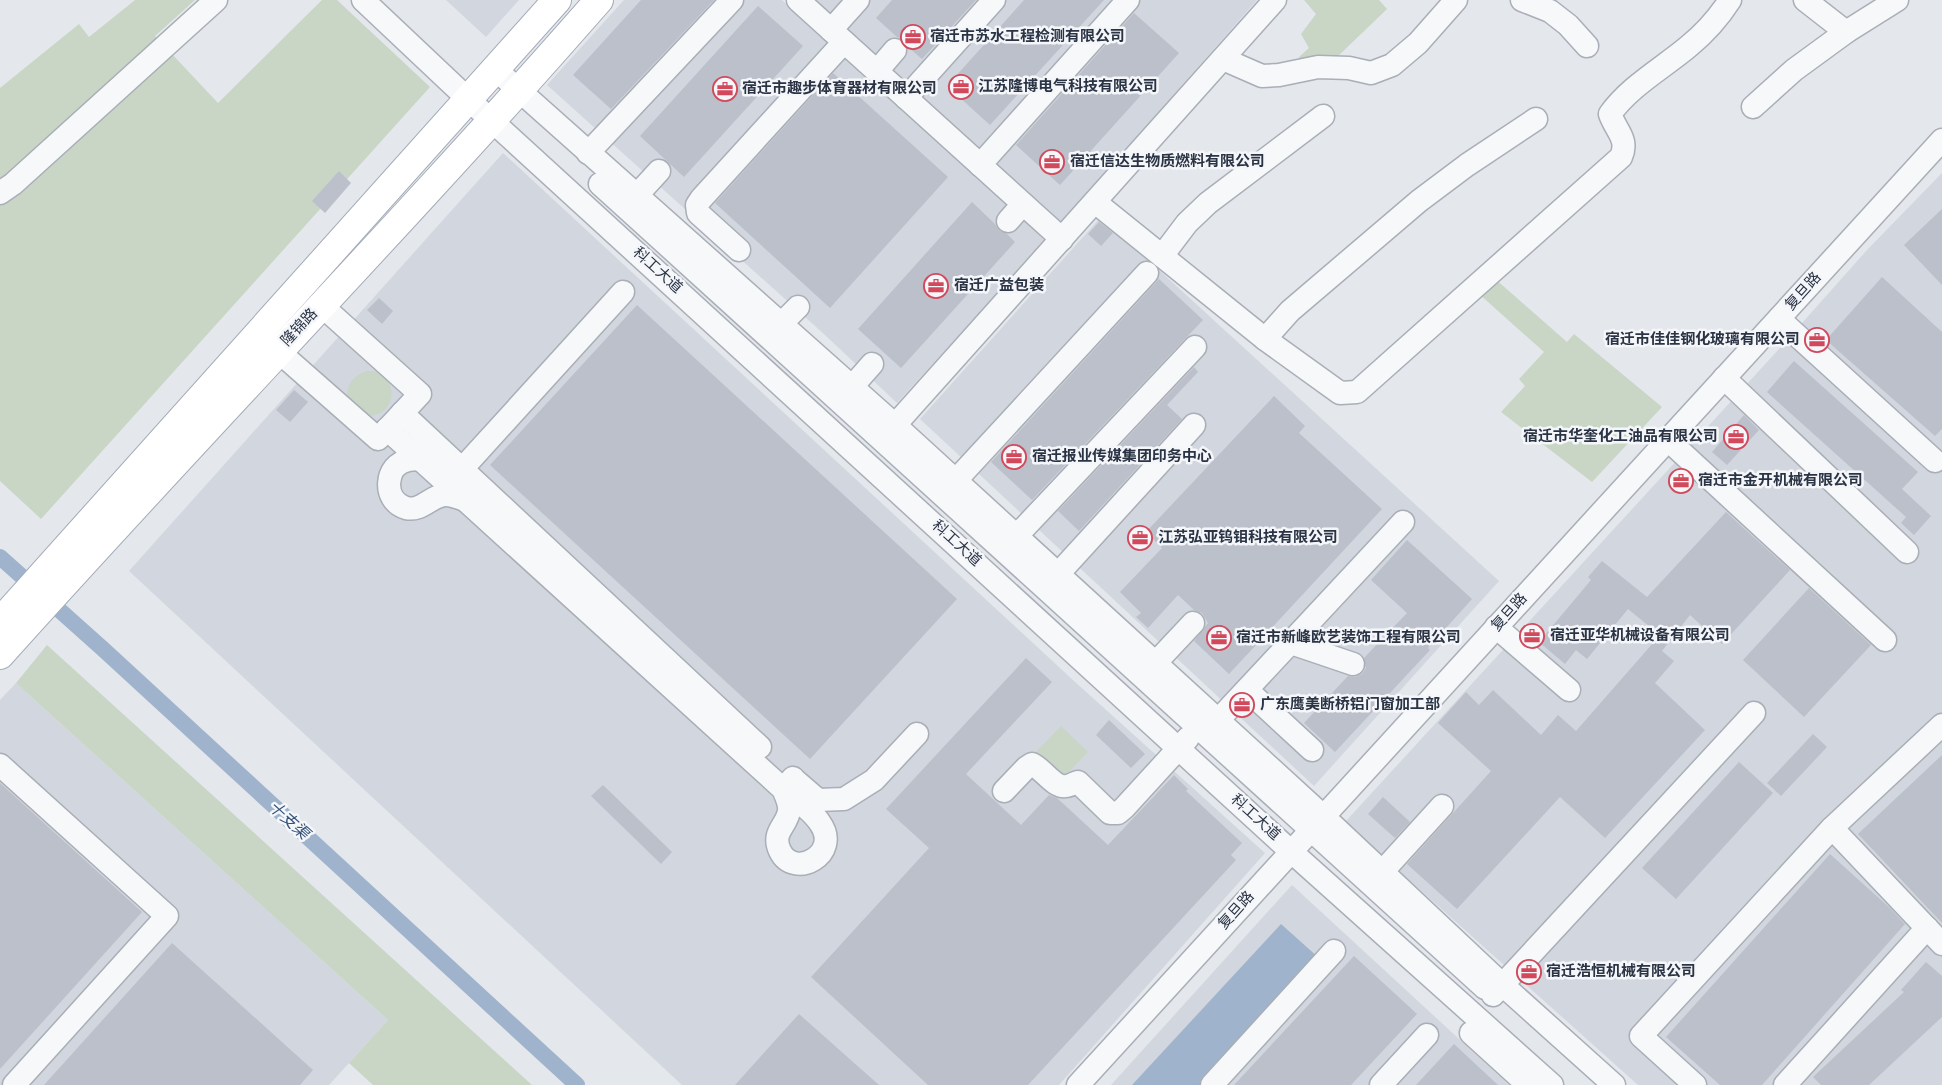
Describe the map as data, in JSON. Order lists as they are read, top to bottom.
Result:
{
  "streets": {
    "main road": ["隆锦路"],
    "street": ["科工大道", "复旦路"]
  },
  "crossings": [
    ["科工大道", "复旦路"],
    ["科工大道", "隆锦路"]
  ],
  "water": ["十支渠"],
  "places": {
    "office": [
      "宿迁市苏水工程检测有限公司",
      "江苏隆博电气科技有限公司",
      "宿迁市趣步体育器材有限公司",
      "宿迁信达生物质燃料有限公司",
      "宿迁广益包装",
      "宿迁市佳佳钢化玻璃有限公司",
      "宿迁市华奎化工油品有限公司",
      "宿迁报业传媒集团印务中心",
      "宿迁市金开机械有限公司",
      "江苏弘亚钨钼科技有限公司",
      "宿迁亚华机械设备有限公司",
      "宿迁市新峰欧艺装饰工程有限公司",
      "广东鹰美断桥铝门窗加工部",
      "宿迁浩恒机械有限公司"
    ]
  }
}
